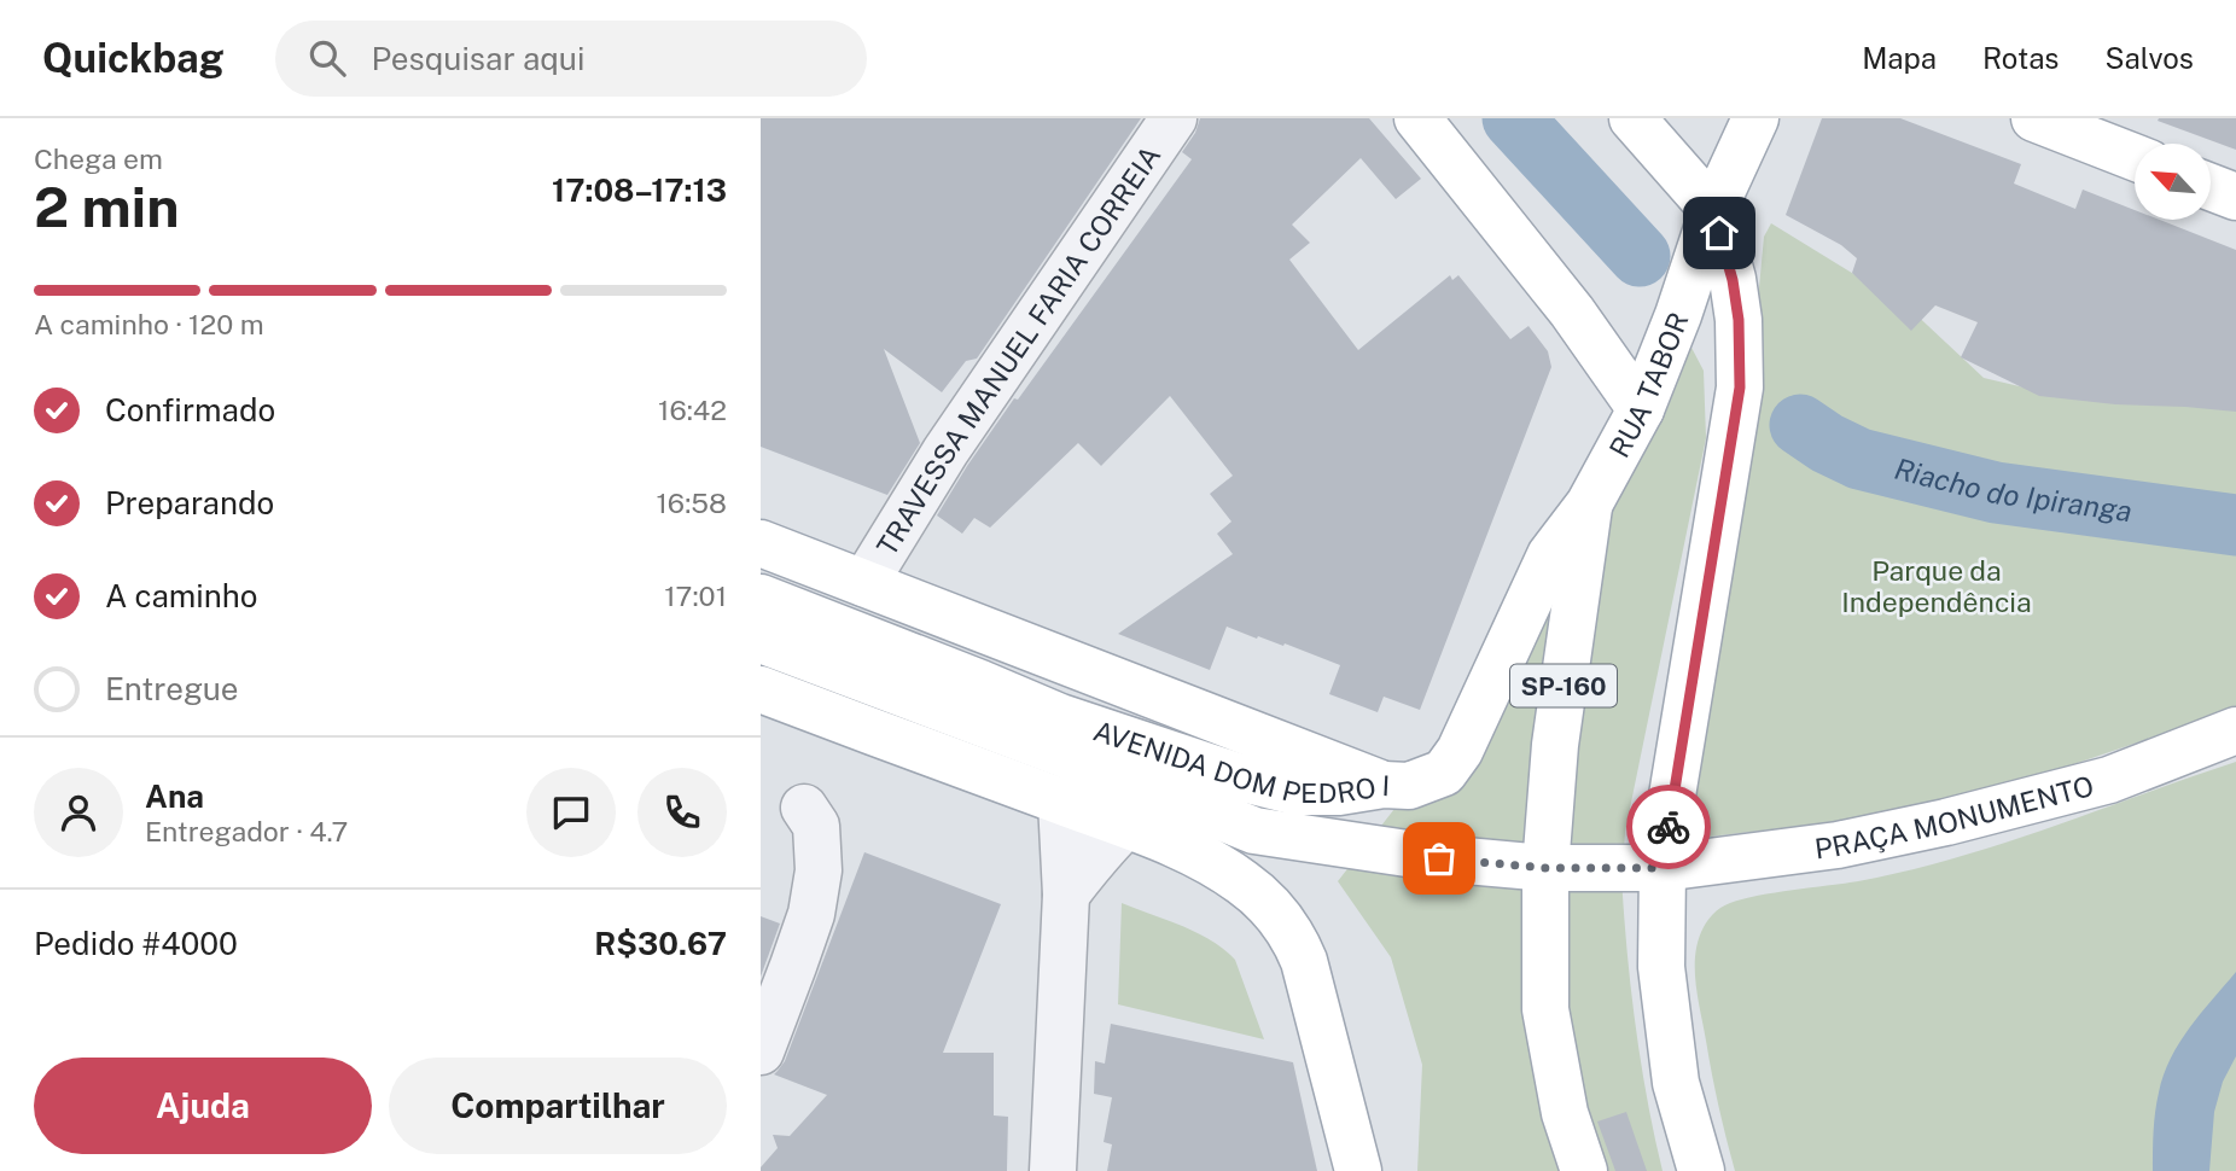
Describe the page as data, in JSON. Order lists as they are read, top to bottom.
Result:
{
  "streets": {
    "main road": [
      "RUA TABOR",
      "SP-160",
      "AVENIDA DOM PEDRO I",
      "PRAÇA MONUMENTO"
    ],
    "street": ["TRAVESSA MANUEL FARIA CORREIA"]
  },
  "crossings": [
    ["TRAVESSA MANUEL FARIA CORREIA", "AVENIDA DOM PEDRO I"],
    ["RUA TABOR", "SP-160"],
    ["RUA TABOR", "AVENIDA DOM PEDRO I"],
    ["RUA TABOR", "PRAÇA MONUMENTO"],
    ["SP-160", "AVENIDA DOM PEDRO I"],
    ["SP-160", "PRAÇA MONUMENTO"],
    ["AVENIDA DOM PEDRO I", "PRAÇA MONUMENTO"]
  ],
  "water": ["Riacho do Ipiranga"],
  "parks": ["Parque da Independência"],
  "north": "top left",
  "page": {
    "header": "Quickbag",
    "search": "Pesquisar aqui",
    "nav": ["Mapa", "Rotas", "Salvos"],
    "heading": ["2 min", "Chega em", "17:08–17:13"],
    "panel": [
      "Ana",
      "Entregador · 4.7",
      "Pedido #4000",
      "R$30.67"
    ],
    "bar": "A caminho · 120 m",
    "list": [
      ["Confirmado", "16:42"],
      ["Preparando", "16:58"],
      ["A caminho", "17:01"],
      "Entregue"
    ],
    "buttons": ["Ajuda", "Compartilhar"]
  }
}
